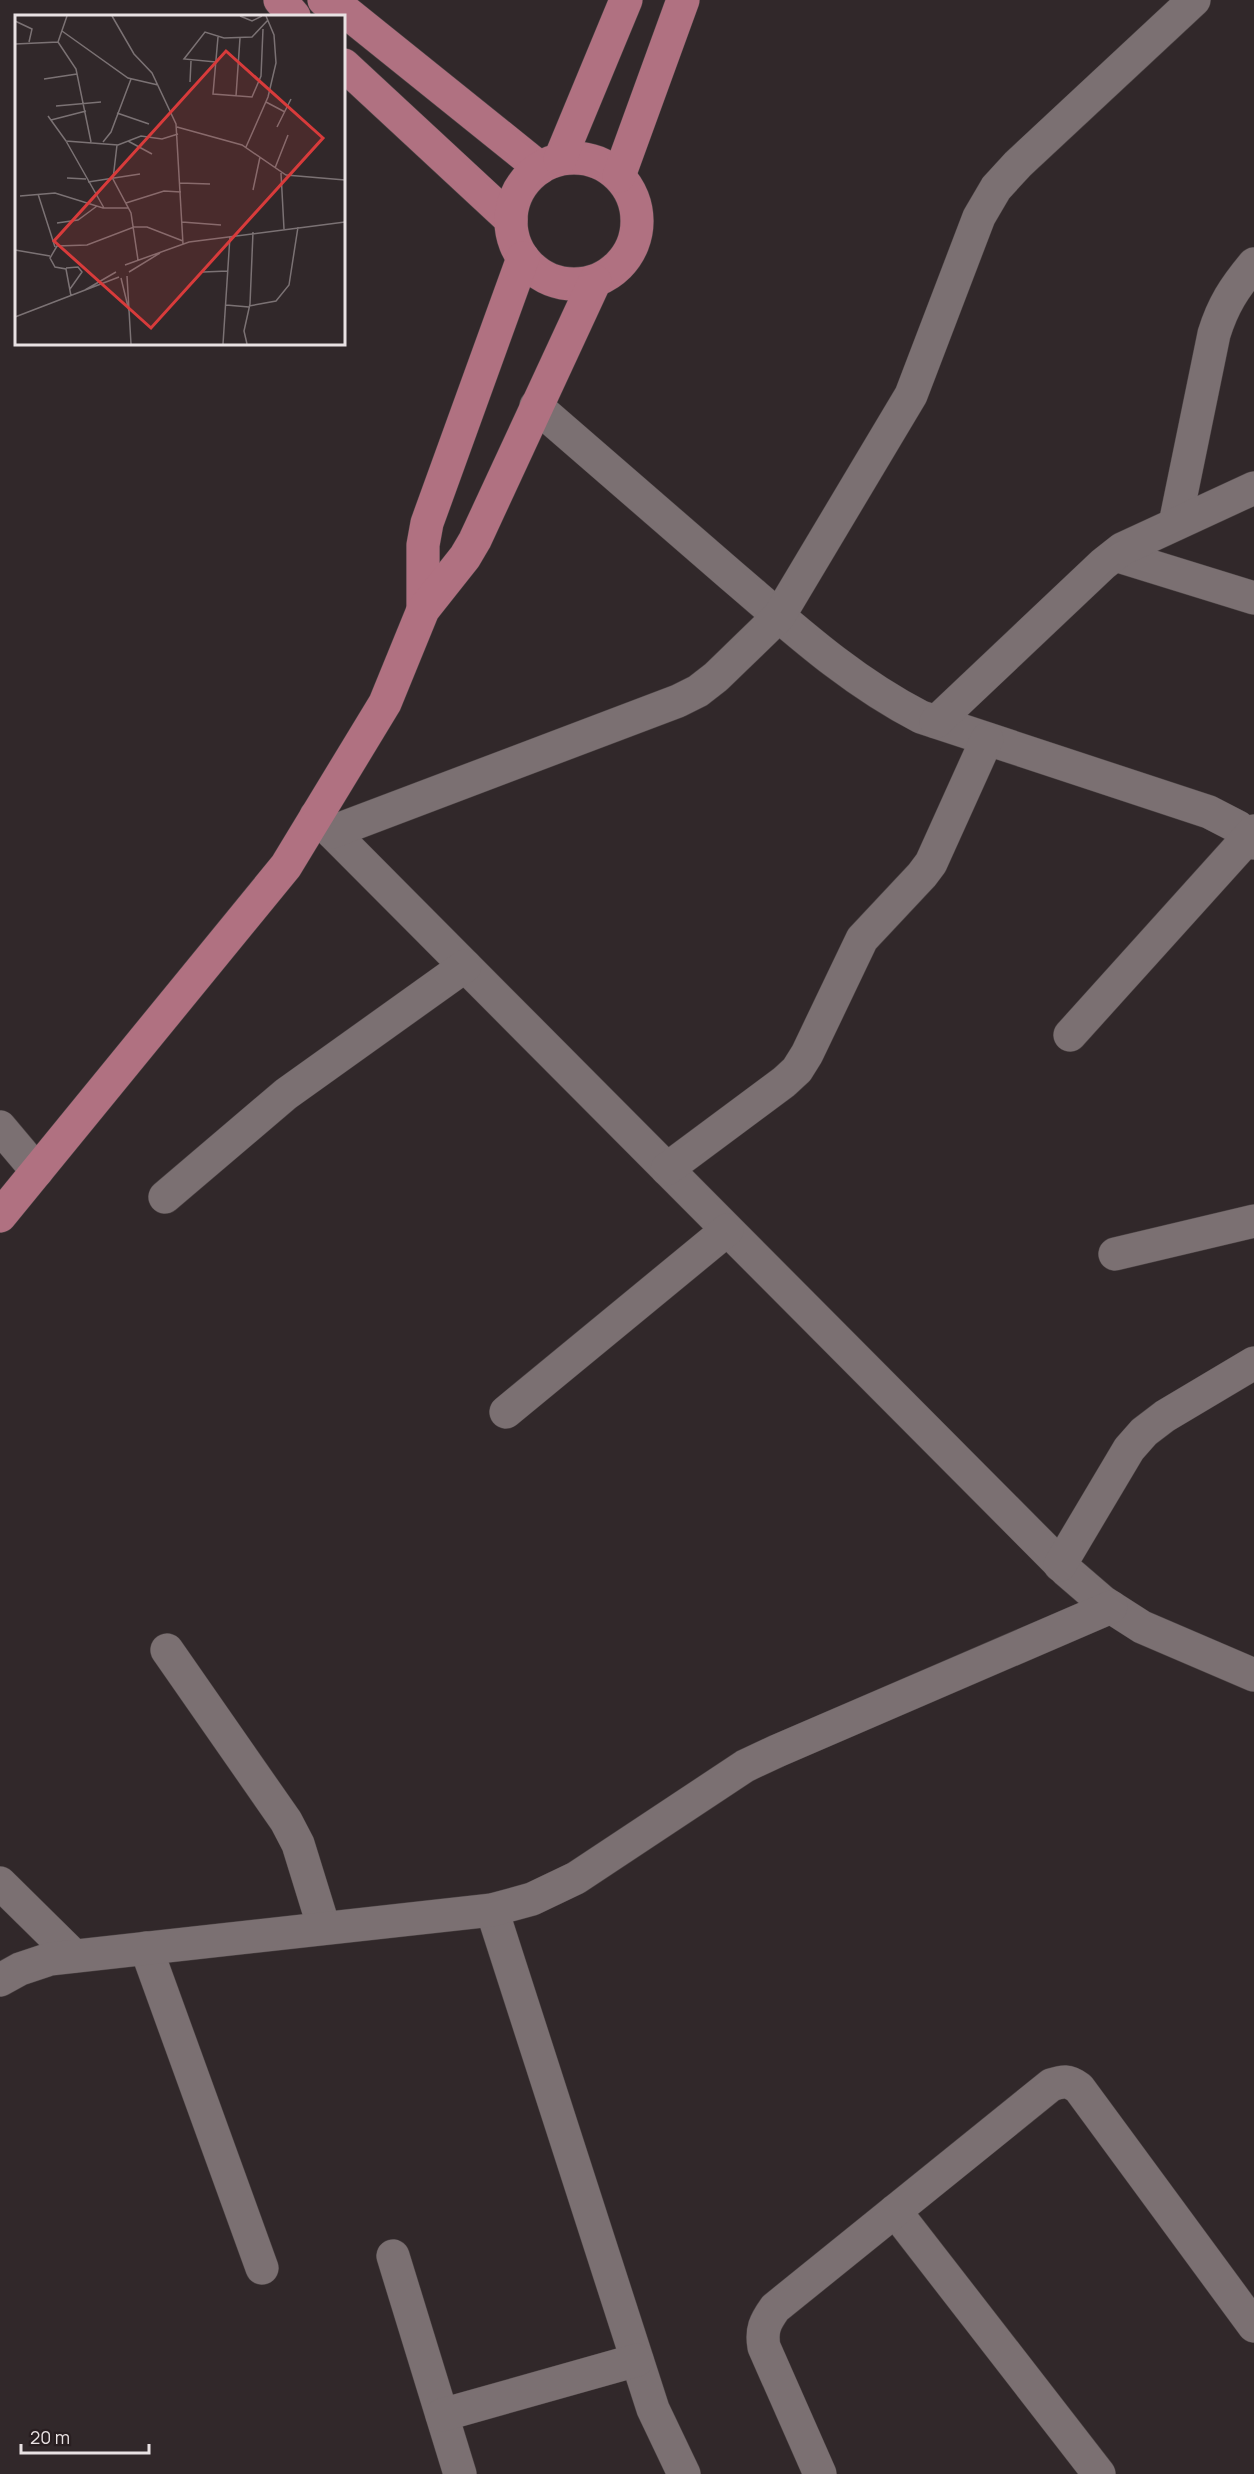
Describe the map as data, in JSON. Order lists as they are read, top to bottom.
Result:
{
  "scale_bar": "20 m"
}
